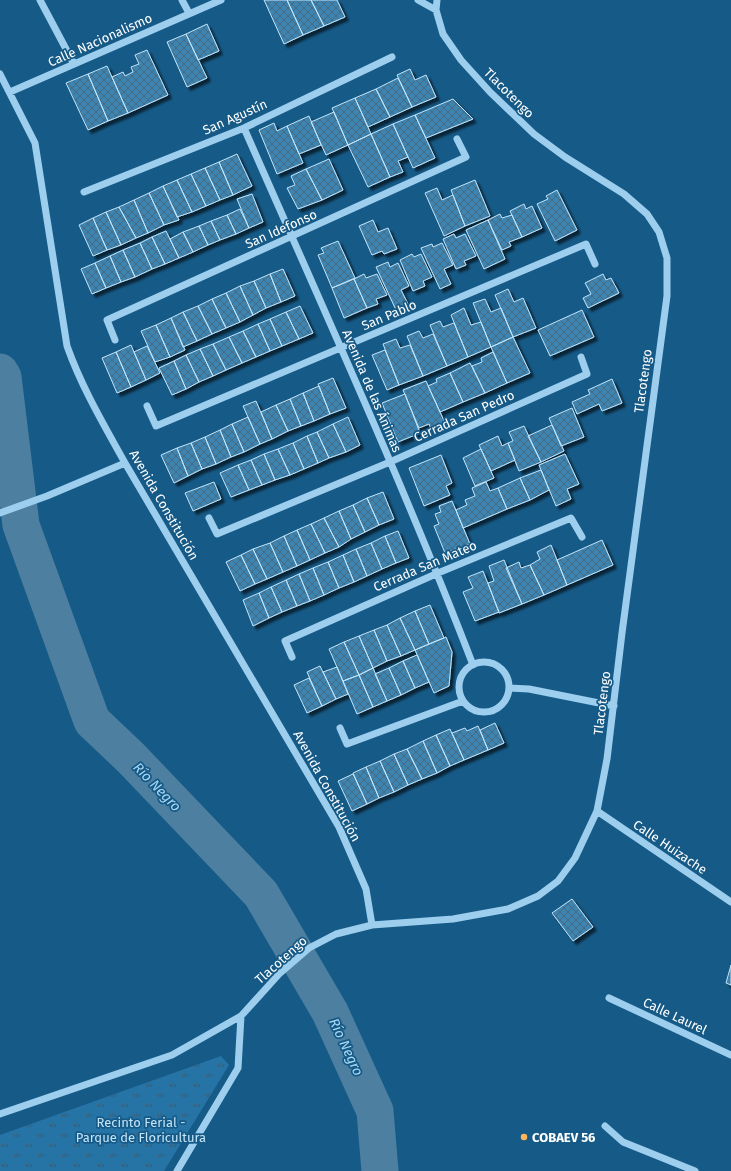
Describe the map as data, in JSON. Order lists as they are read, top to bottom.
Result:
{
  "streets": {
    "street": [
      "Calle Nacionalismo",
      "Tlacotengo",
      "San Agustín",
      "San Idefonso",
      "San Pablo",
      "Avenida de las Ánimas",
      "Cerrada San Pedro",
      "Avenida Constitución",
      "Cerrada San Mateo",
      "Calle Huizache",
      "Calle Laurel"
    ]
  },
  "crossings": [
    ["Calle Nacionalismo", "Avenida Constitución"],
    ["Tlacotengo", "Avenida Constitución"],
    ["Tlacotengo", "Calle Huizache"],
    ["San Agustín", "Avenida de las Ánimas"],
    ["San Idefonso", "Avenida de las Ánimas"],
    ["San Pablo", "Avenida de las Ánimas"],
    ["Avenida de las Ánimas", "Cerrada San Pedro"],
    ["Avenida de las Ánimas", "Cerrada San Mateo"]
  ],
  "water": ["Río Negro"],
  "parks": ["Recinto Ferial - Parque de Floricultura"],
  "places": ["COBAEV 56"]
}
